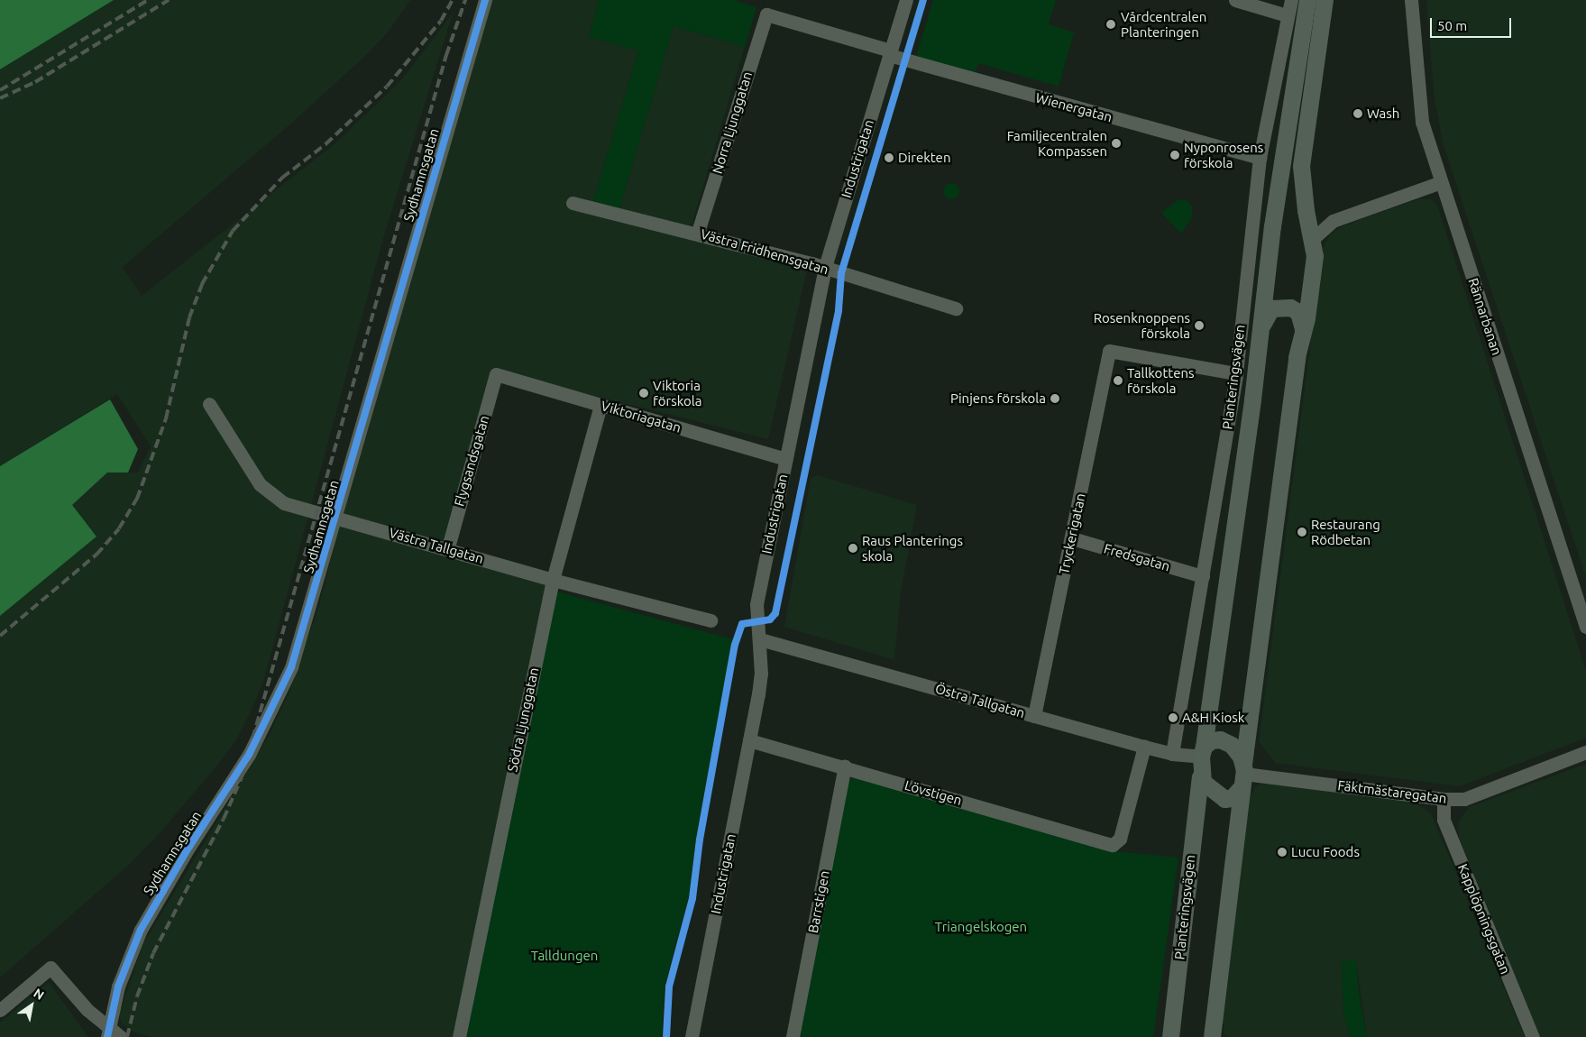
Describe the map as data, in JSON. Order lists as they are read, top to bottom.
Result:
{
  "streets": {
    "main road": ["Planteringsvägen"],
    "street": [
      "Wienergatan",
      "Norra Ljunggatan",
      "Industrigatan",
      "Sydhamnsgatan",
      "Västra Fridhemsgatan",
      "Rännarbanan",
      "Viktoriagatan",
      "Flygsandsgatan",
      "Tryckerigatan",
      "Västra Tallgatan",
      "Fredsgatan",
      "Östra Tallgatan",
      "Södra Ljunggatan",
      "Fäktmästaregatan",
      "Lövstigen",
      "Barrstigen",
      "Kapplöpningsgatan"
    ]
  },
  "crossings": [
    ["Wienergatan", "Norra Ljunggatan"],
    ["Wienergatan", "Industrigatan"],
    ["Wienergatan", "Planteringsvägen"],
    ["Norra Ljunggatan", "Västra Fridhemsgatan"],
    ["Industrigatan", "Västra Fridhemsgatan"],
    ["Industrigatan", "Viktoriagatan"],
    ["Industrigatan", "Östra Tallgatan"],
    ["Industrigatan", "Lövstigen"],
    ["Sydhamnsgatan", "Västra Tallgatan"],
    ["Planteringsvägen", "Tryckerigatan"],
    ["Planteringsvägen", "Fredsgatan"],
    ["Planteringsvägen", "Östra Tallgatan"],
    ["Planteringsvägen", "Fäktmästaregatan"],
    ["Viktoriagatan", "Flygsandsgatan"],
    ["Viktoriagatan", "Södra Ljunggatan"],
    ["Flygsandsgatan", "Västra Tallgatan"],
    ["Tryckerigatan", "Fredsgatan"],
    ["Tryckerigatan", "Östra Tallgatan"],
    ["Västra Tallgatan", "Södra Ljunggatan"],
    ["Östra Tallgatan", "Fäktmästaregatan"],
    ["Östra Tallgatan", "Lövstigen"],
    ["Fäktmästaregatan", "Kapplöpningsgatan"],
    ["Lövstigen", "Barrstigen"]
  ],
  "parks": ["Triangelskogen", "Talldungen"],
  "places": [
    "Vårdcentralen Planteringen",
    "Wash",
    "Familjecentralen Kompassen",
    "Nyponrosens förskola",
    "Direkten",
    "Rosenknoppens förskola",
    "Tallkottens förskola",
    "Viktoria förskola",
    "Pinjens förskola",
    "Restaurang Rödbetan",
    "Raus Planterings skola",
    "A&H Kiosk",
    "Lucu Foods"
  ],
  "scale_bar": "50 m",
  "north": "top right"
}
